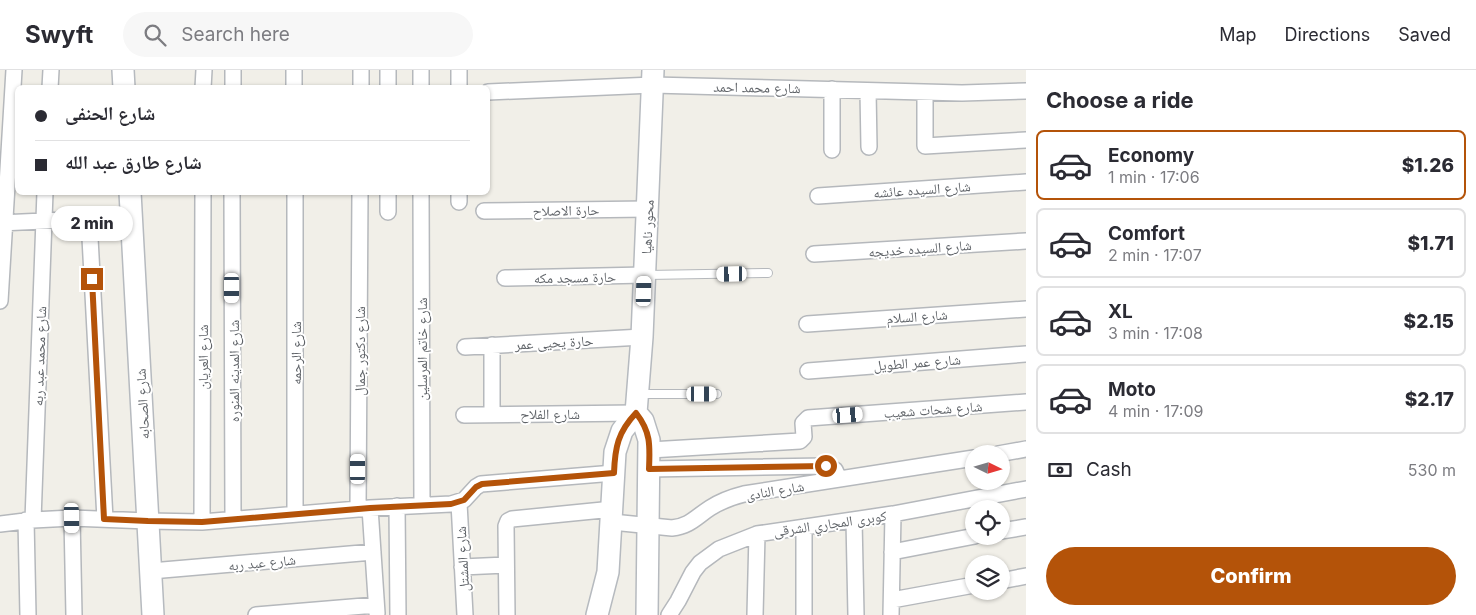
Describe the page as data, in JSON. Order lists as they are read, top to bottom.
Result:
{
  "streets": {
    "main road": ["محور ناهيا", "شارع الصحابه"],
    "street": [
      "شارع محمد احمد",
      "شارع السيده عائشه",
      "حارة الاصلاح",
      "شارع السيده خديجه",
      "حارة مسجد مكه",
      "شارع السلام",
      "حارة يحيى عمر",
      "شارع خاتم المرسلين",
      "شارع دكتور جمال",
      "شارع الرحمه",
      "شارع محمد عبد ربه",
      "شارع العريان",
      "شارع عمر الطويل",
      "شارع المدينه المنوره",
      "شارع شحات شعيب",
      "شارع الفلاح",
      "شارع النادى",
      "كوبرى المجاري الشرقى",
      "شارع المشتل",
      "شارع عبد ربه"
    ]
  },
  "crossings": [
    ["شارع محمد احمد", "محور ناهيا"],
    ["حارة الاصلاح", "محور ناهيا"],
    ["محور ناهيا", "حارة مسجد مكه"],
    ["محور ناهيا", "حارة يحيى عمر"],
    ["محور ناهيا", "شارع الفلاح"],
    ["شارع دكتور جمال", "شارع عبد ربه"],
    ["شارع الصحابه", "شارع عبد ربه"]
  ],
  "north": "right",
  "page": {
    "header": "Swyft",
    "search": "Search here",
    "nav": ["Map", "Directions", "Saved"],
    "heading": "Choose a ride",
    "banner": ["شارع الحنفى", "شارع طارق عبد الله"],
    "list": [
      {
        "name": "Economy",
        "note": "1 min · 17:06",
        "value": "$1.26"
      },
      {
        "name": "Comfort",
        "note": "2 min · 17:07",
        "value": "$1.71"
      },
      {
        "name": "XL",
        "note": "3 min · 17:08",
        "value": "$2.15"
      },
      {
        "name": "Moto",
        "note": "4 min · 17:09",
        "value": "$2.17"
      }
    ],
    "bubble": "2 min",
    "pay": ["Cash", "530 m"],
    "buttons": "Confirm"
  }
}
